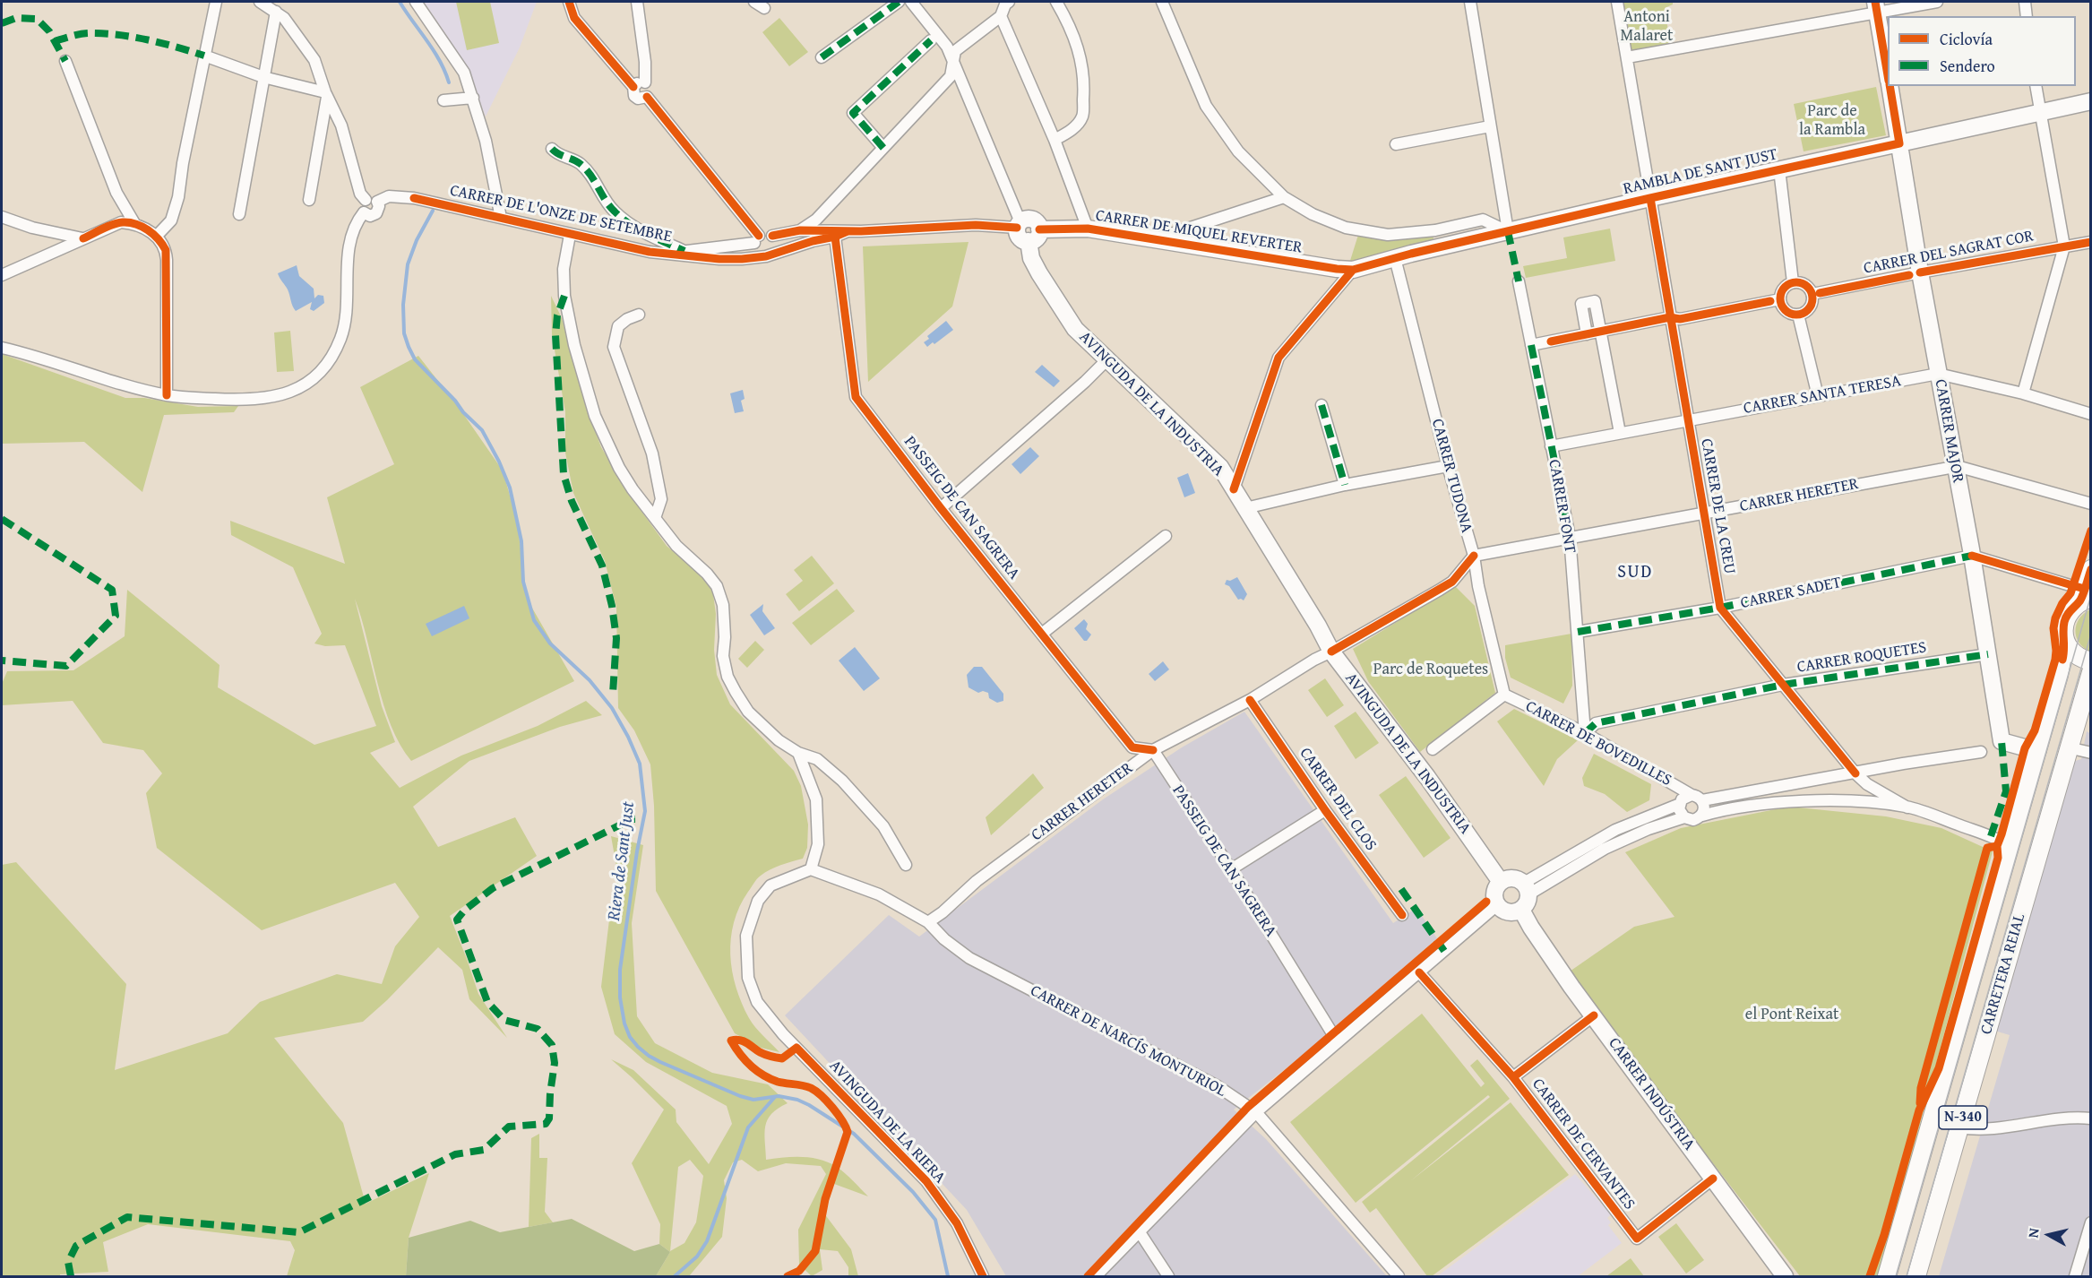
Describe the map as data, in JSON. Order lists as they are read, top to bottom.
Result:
{
  "streets": {
    "main road": ["CARRETERA REIAL", "N-340"],
    "street": [
      "RAMBLA DE SANT JUST",
      "CARRER DE L'ONZE DE SETEMBRE",
      "CARRER DE MIQUEL REVERTER",
      "CARRER DEL SAGRAT COR",
      "CARRER SANTA TERESA",
      "AVINGUDA DE LA INDUSTRIA",
      "CARRER MAJOR",
      "CARRER TUDONA",
      "CARRER HERETER",
      "CARRER FONT",
      "CARRER DE LA CREU",
      "PASSEIG DE CAN SAGRERA",
      "CARRER SADET",
      "CARRER ROQUETES",
      "CARRER DE BOVEDILLES",
      "CARRER DEL CLOS",
      "CARRER DE NARCÍS MONTURIOL",
      "CARRER INDÚSTRIA",
      "AVINGUDA DE LA RIERA",
      "CARRER DE CERVANTES"
    ]
  },
  "crossings": [
    ["RAMBLA DE SANT JUST", "CARRER DE MIQUEL REVERTER"],
    ["RAMBLA DE SANT JUST", "CARRER MAJOR"],
    ["RAMBLA DE SANT JUST", "CARRER TUDONA"],
    ["RAMBLA DE SANT JUST", "CARRER DE LA CREU"],
    ["CARRER DE MIQUEL REVERTER", "AVINGUDA DE LA INDUSTRIA"],
    ["CARRER DEL SAGRAT COR", "CARRER MAJOR"],
    ["CARRER SANTA TERESA", "CARRER MAJOR"],
    ["CARRER SANTA TERESA", "CARRER FONT"],
    ["CARRER SANTA TERESA", "CARRER DE LA CREU"],
    ["AVINGUDA DE LA INDUSTRIA", "CARRER HERETER"],
    ["AVINGUDA DE LA INDUSTRIA", "CARRER INDÚSTRIA"],
    ["CARRER MAJOR", "CARRER HERETER"],
    ["CARRER MAJOR", "CARRER SADET"],
    ["CARRER MAJOR", "CARRER ROQUETES"],
    ["CARRER MAJOR", "CARRETERA REIAL"],
    ["CARRER TUDONA", "CARRER HERETER"],
    ["CARRER TUDONA", "CARRER DE BOVEDILLES"],
    ["CARRER HERETER", "CARRER FONT"],
    ["CARRER HERETER", "CARRER DE LA CREU"],
    ["CARRER HERETER", "PASSEIG DE CAN SAGRERA"],
    ["CARRER HERETER", "CARRER DEL CLOS"],
    ["CARRER HERETER", "CARRER DE NARCÍS MONTURIOL"],
    ["CARRER FONT", "CARRER SADET"],
    ["CARRER FONT", "CARRER ROQUETES"],
    ["CARRER FONT", "CARRER DE BOVEDILLES"],
    ["CARRER DE LA CREU", "CARRER SADET"],
    ["CARRER DE LA CREU", "CARRER ROQUETES"],
    ["CARRER ROQUETES", "CARRER DE BOVEDILLES"],
    ["CARRETERA REIAL", "N-340"],
    ["CARRER DE NARCÍS MONTURIOL", "AVINGUDA DE LA RIERA"],
    ["CARRER INDÚSTRIA", "CARRER DE CERVANTES"]
  ],
  "districts": ["SUD"],
  "water": ["Riera de Sant Just"],
  "parks": [
    "Antoni Malaret",
    "Parc de la Rambla",
    "Parc de Roquetes",
    "el Pont Reixat"
  ],
  "legend": ["Ciclovía", "Sendero"],
  "north": "left"
}
